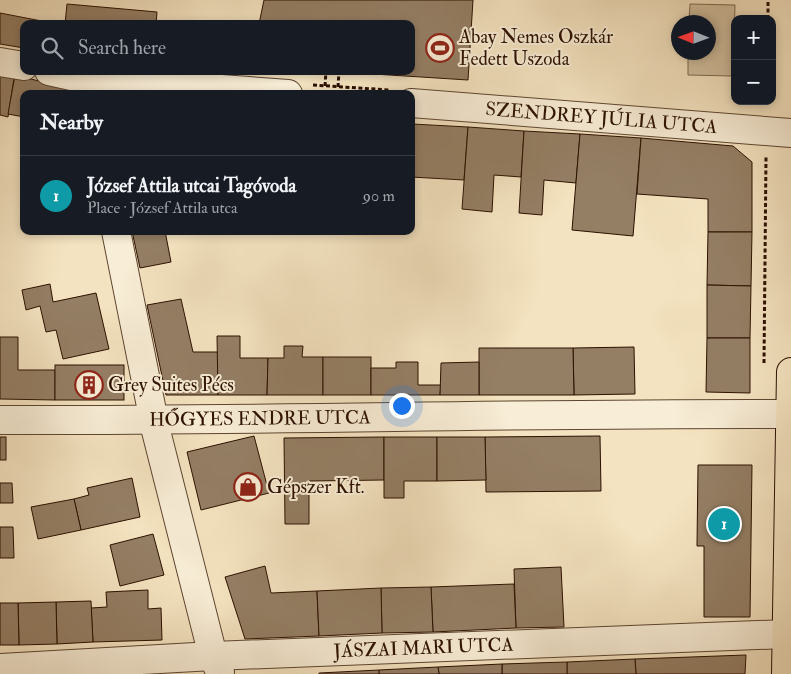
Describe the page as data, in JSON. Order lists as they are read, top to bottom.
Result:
{
  "streets": {
    "street": ["SZENDREY JÚLIA UTCA", "HŐGYES ENDRE UTCA", "JÁSZAI MARI UTCA"]
  },
  "places": {
    "sports": ["Abay Nemes Oszkár Fedett Uszoda"],
    "building": ["Grey Suites Pécs"],
    "shop": ["Gépszer Kft."]
  },
  "north": "left",
  "page": {
    "map_buttons": ["+", "−"],
    "search": "Search here",
    "heading": "Nearby",
    "list": [
      {
        "mark": "1",
        "name": "József Attila utcai Tagóvoda",
        "note": "Place · József Attila utca",
        "value": "90 m"
      }
    ],
    "pins": "1"
  }
}
